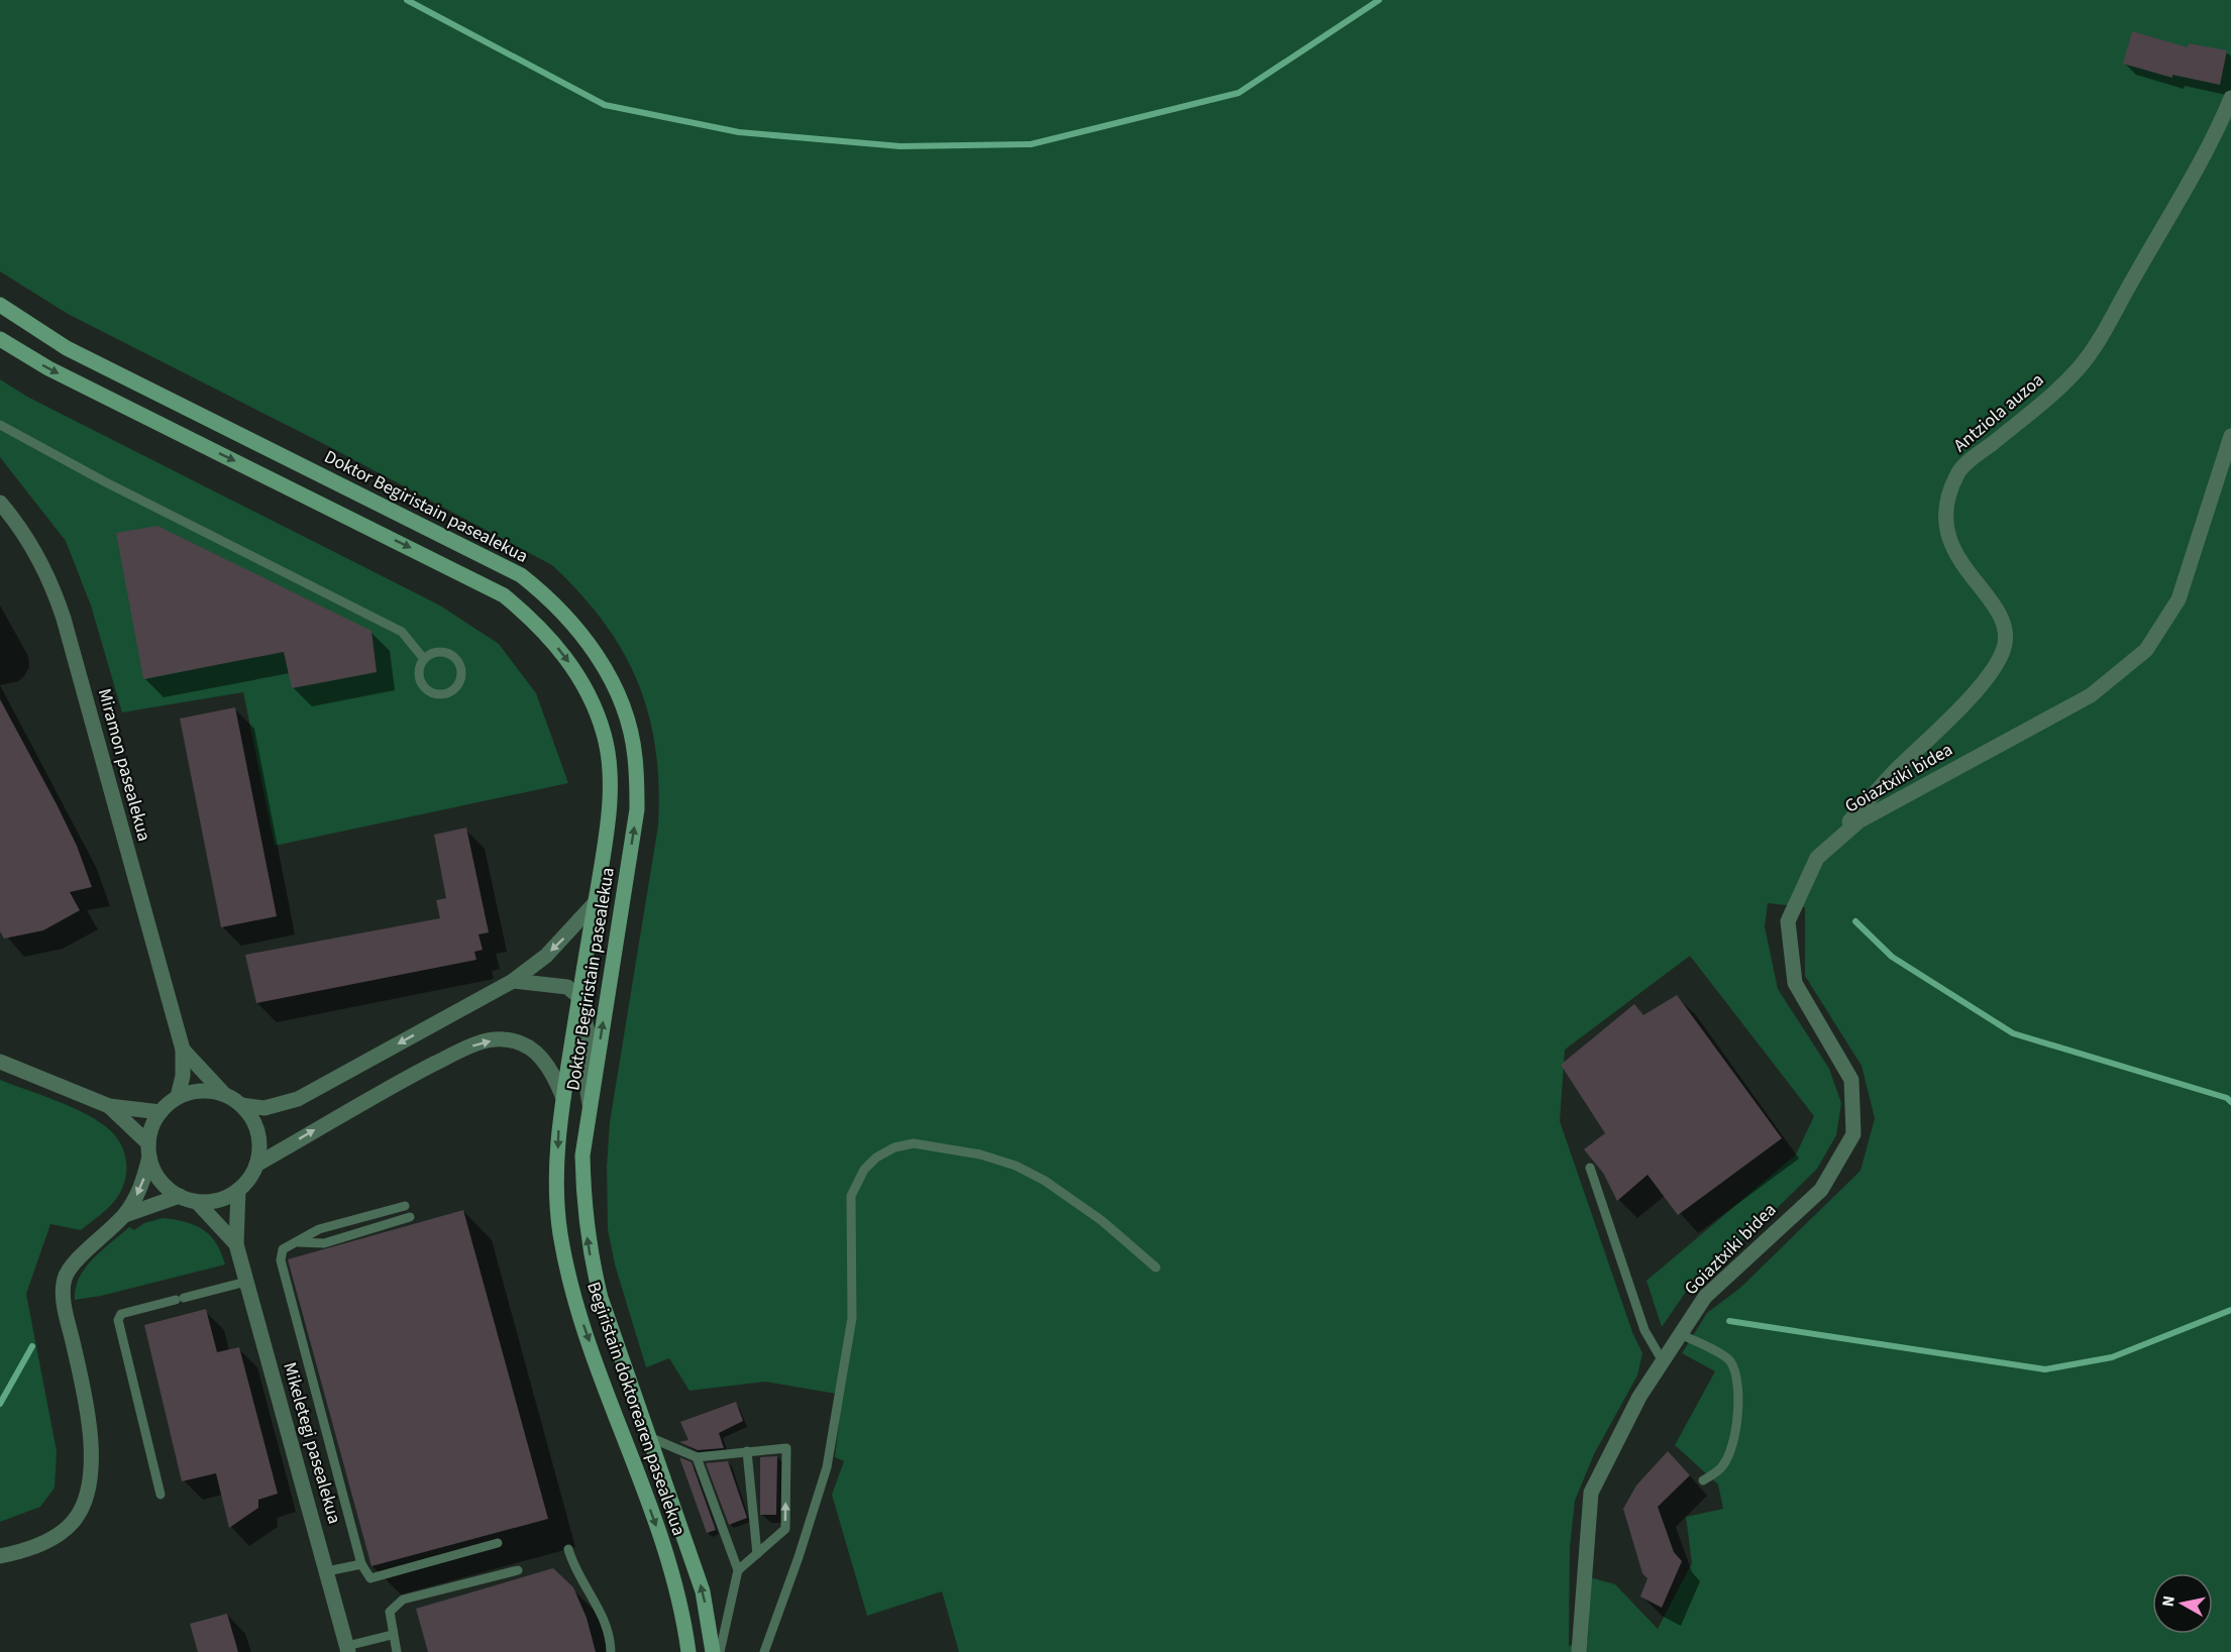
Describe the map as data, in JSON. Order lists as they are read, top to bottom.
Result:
{
  "streets": {
    "main road": ["Doktor Begiristain pasealekua", "Begiristain doktorearen pasealekua"],
    "street": [
      "Antziola auzoa",
      "Miramon pasealekua",
      "Goiaztxiki bidea",
      "Mikeletegi pasealekua"
    ]
  },
  "crossings": [
    ["Antziola auzoa", "Goiaztxiki bidea"],
    ["Doktor Begiristain pasealekua", "Begiristain doktorearen pasealekua"],
    ["Miramon pasealekua", "Mikeletegi pasealekua"]
  ],
  "one_way": ["Begiristain doktorearen pasealekua"],
  "north": "left"
}
